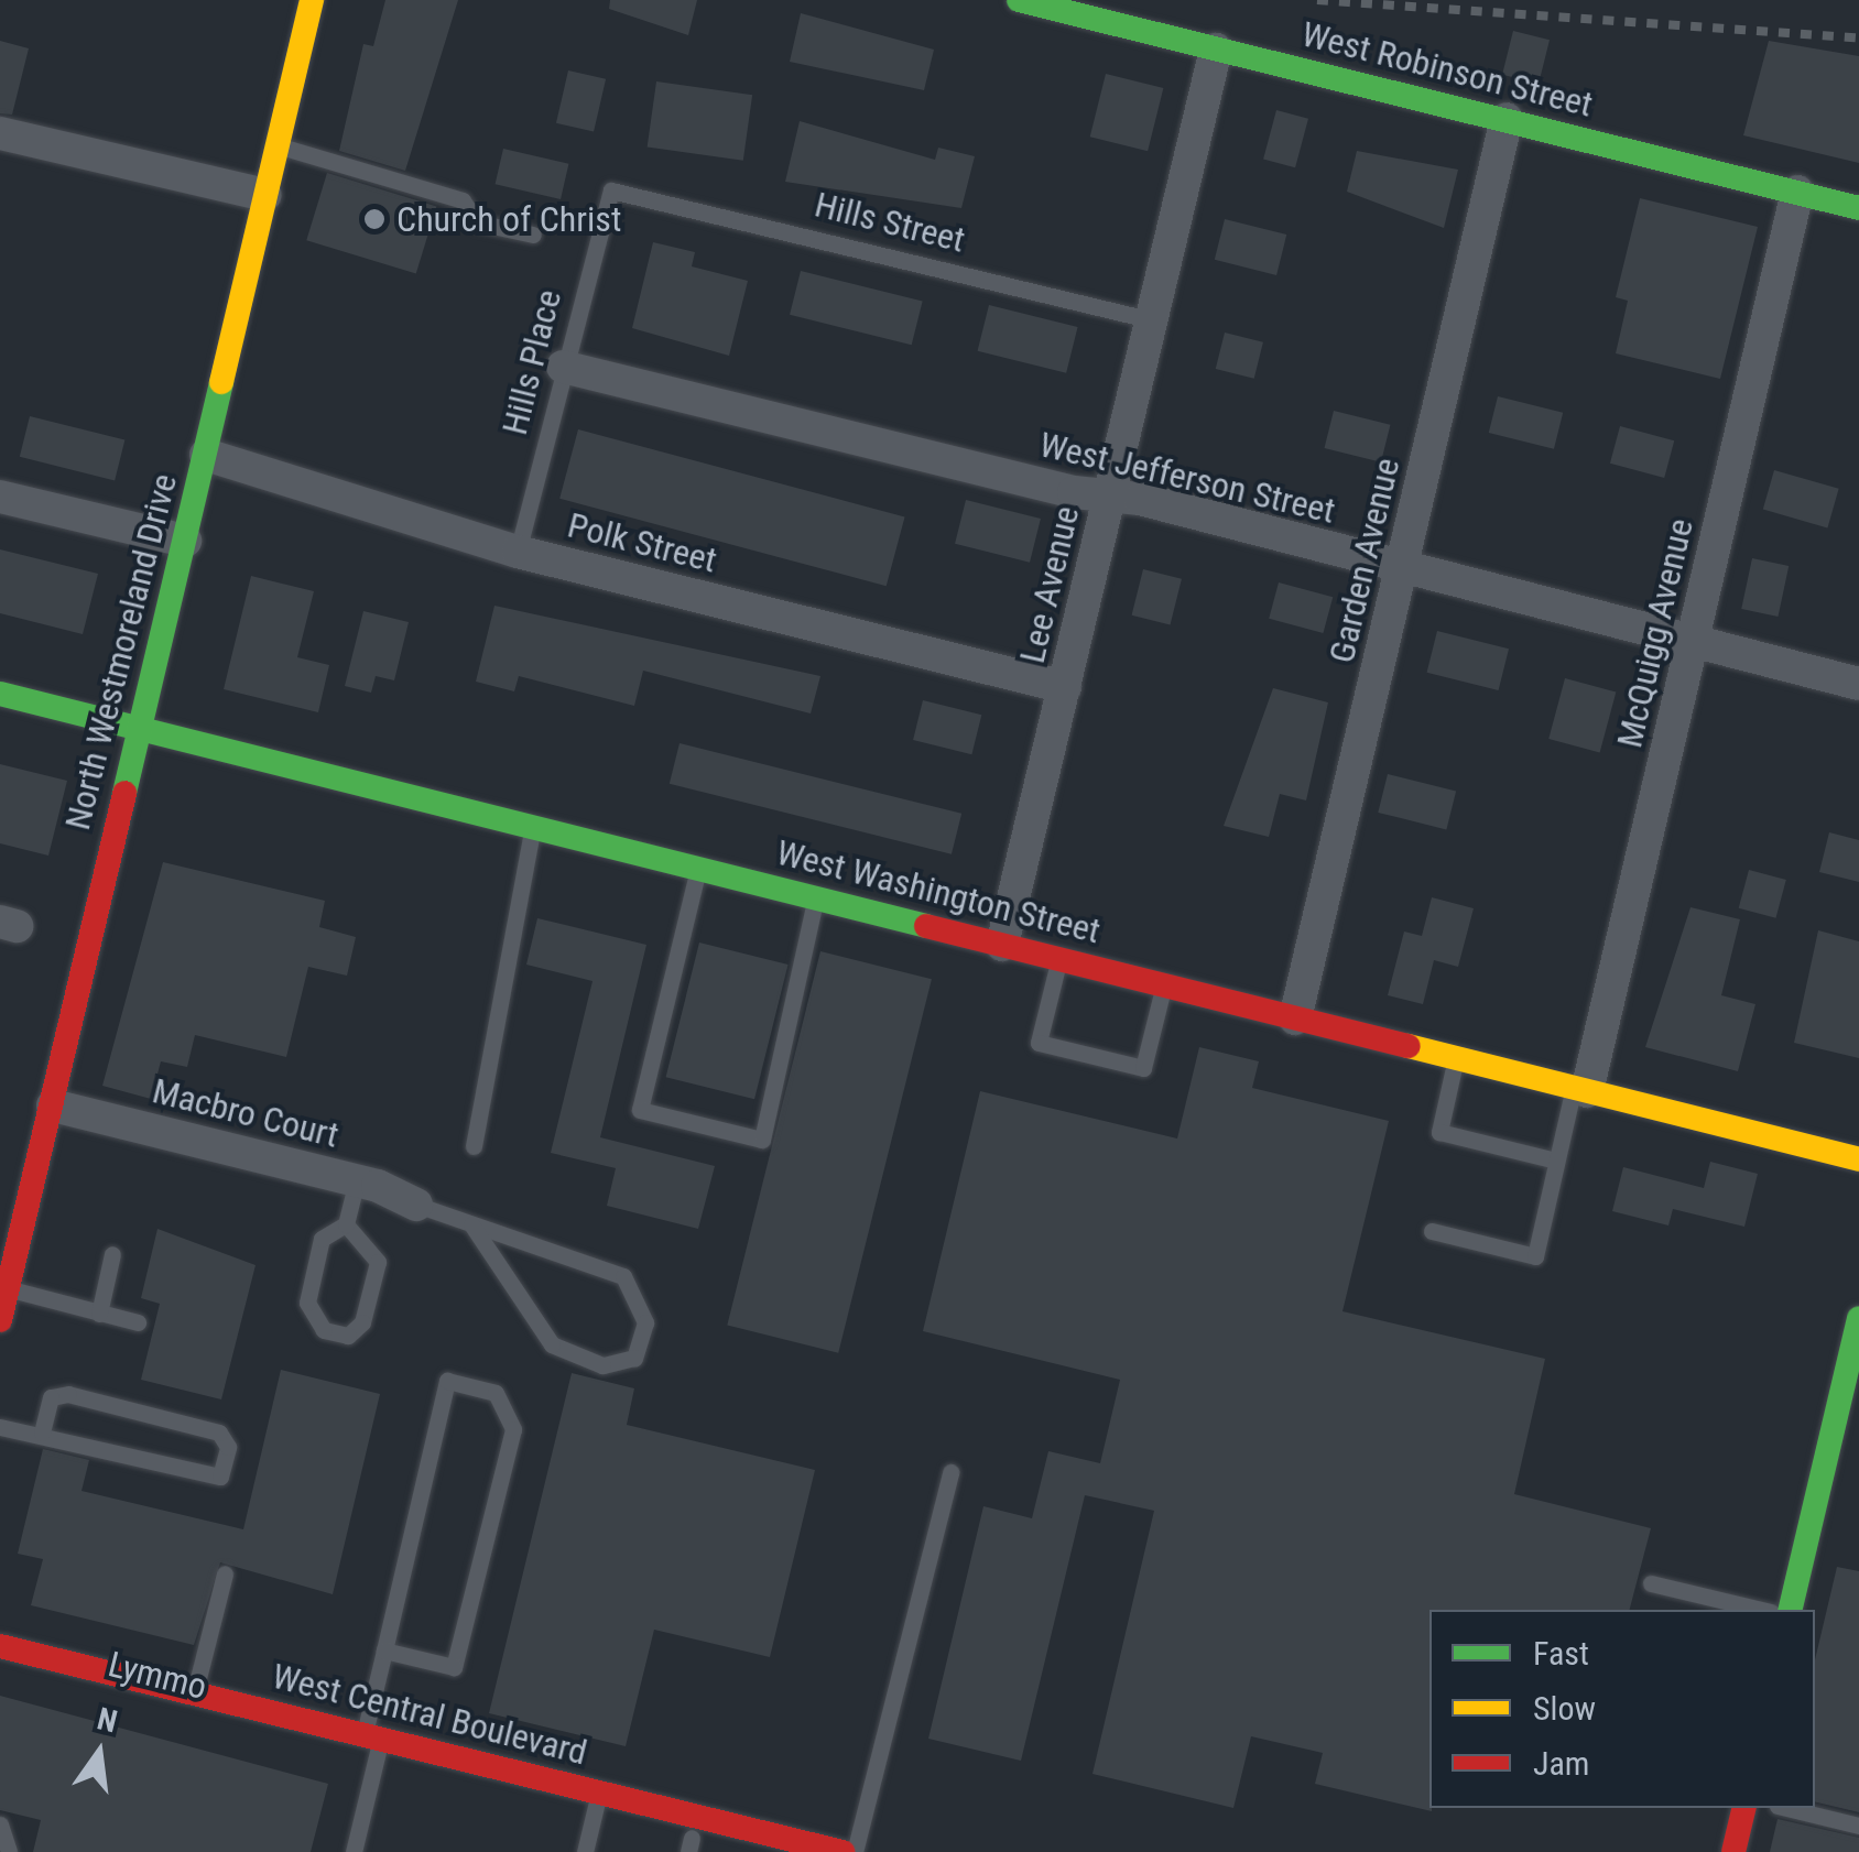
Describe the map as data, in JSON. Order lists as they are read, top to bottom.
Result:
{
  "streets": {
    "street": [
      "West Robinson Street",
      "West Jefferson Street",
      "Polk Street",
      "Garden Avenue",
      "Lee Avenue",
      "McQuigg Avenue",
      "North Westmoreland Drive",
      "West Washington Street",
      "Macbro Court",
      "West Central Boulevard"
    ],
    "lane": ["Hills Street", "Hills Place", "Lymmo"]
  },
  "crossings": [
    ["West Robinson Street", "Garden Avenue"],
    ["West Robinson Street", "Lee Avenue"],
    ["West Robinson Street", "McQuigg Avenue"],
    ["Hills Street", "Hills Place"],
    ["Hills Street", "Lee Avenue"],
    ["Hills Place", "West Jefferson Street"],
    ["Hills Place", "Polk Street"],
    ["West Jefferson Street", "Garden Avenue"],
    ["West Jefferson Street", "Lee Avenue"],
    ["West Jefferson Street", "McQuigg Avenue"],
    ["Polk Street", "Lee Avenue"],
    ["Polk Street", "North Westmoreland Drive"],
    ["Garden Avenue", "West Washington Street"],
    ["Lee Avenue", "West Washington Street"],
    ["McQuigg Avenue", "West Washington Street"],
    ["North Westmoreland Drive", "West Washington Street"],
    ["North Westmoreland Drive", "Macbro Court"],
    ["Lymmo", "West Central Boulevard"]
  ],
  "places": ["Church of Christ"],
  "legend": ["Fast", "Slow", "Jam"],
  "north": "top"
}
